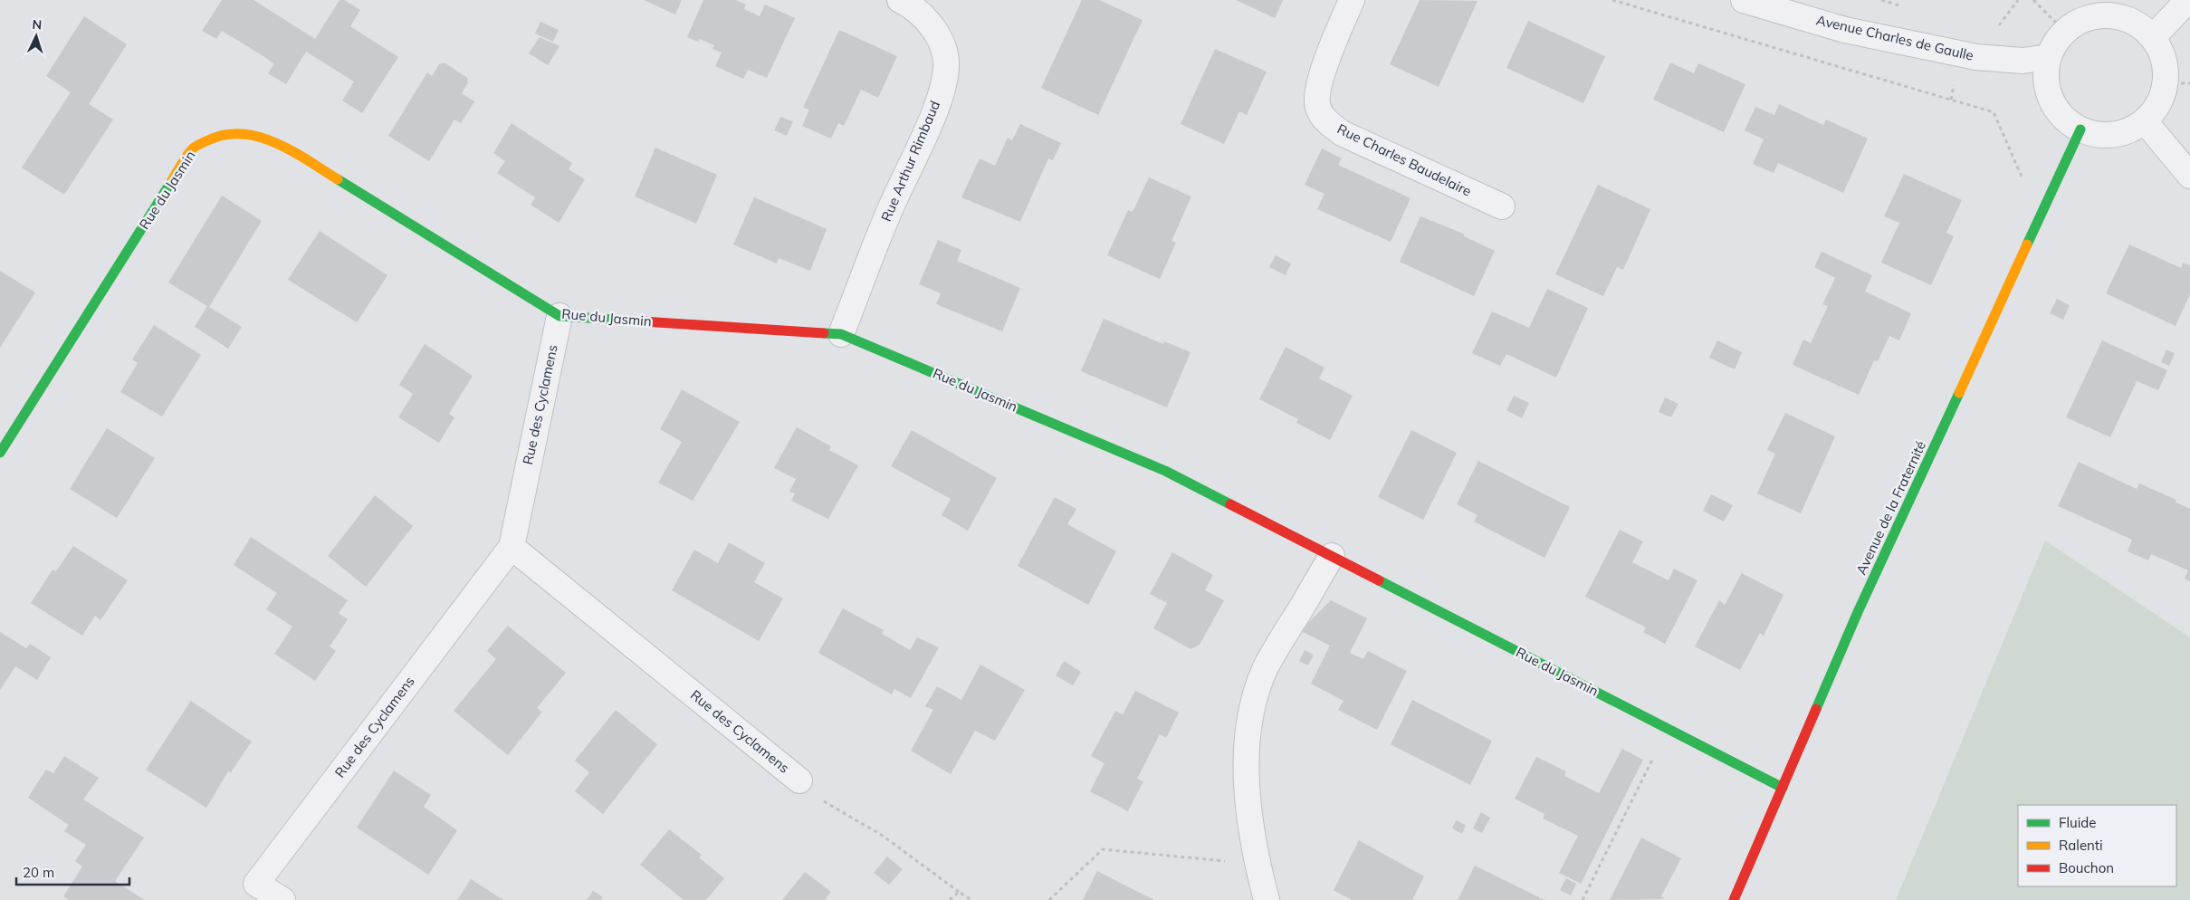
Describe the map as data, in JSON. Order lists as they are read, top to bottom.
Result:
{
  "streets": {
    "street": [
      "Avenue Charles de Gaulle",
      "Rue Charles Baudelaire",
      "Rue Arthur Rimbaud",
      "Rue du Jasmin",
      "Rue des Cyclamens",
      "Avenue de la Fraternité"
    ]
  },
  "crossings": [
    ["Avenue Charles de Gaulle", "Avenue de la Fraternité"],
    ["Rue Arthur Rimbaud", "Rue du Jasmin"],
    ["Rue du Jasmin", "Rue des Cyclamens"],
    ["Rue du Jasmin", "Avenue de la Fraternité"]
  ],
  "legend": ["Fluide", "Ralenti", "Bouchon"],
  "scale_bar": "20 m",
  "north": "top"
}
